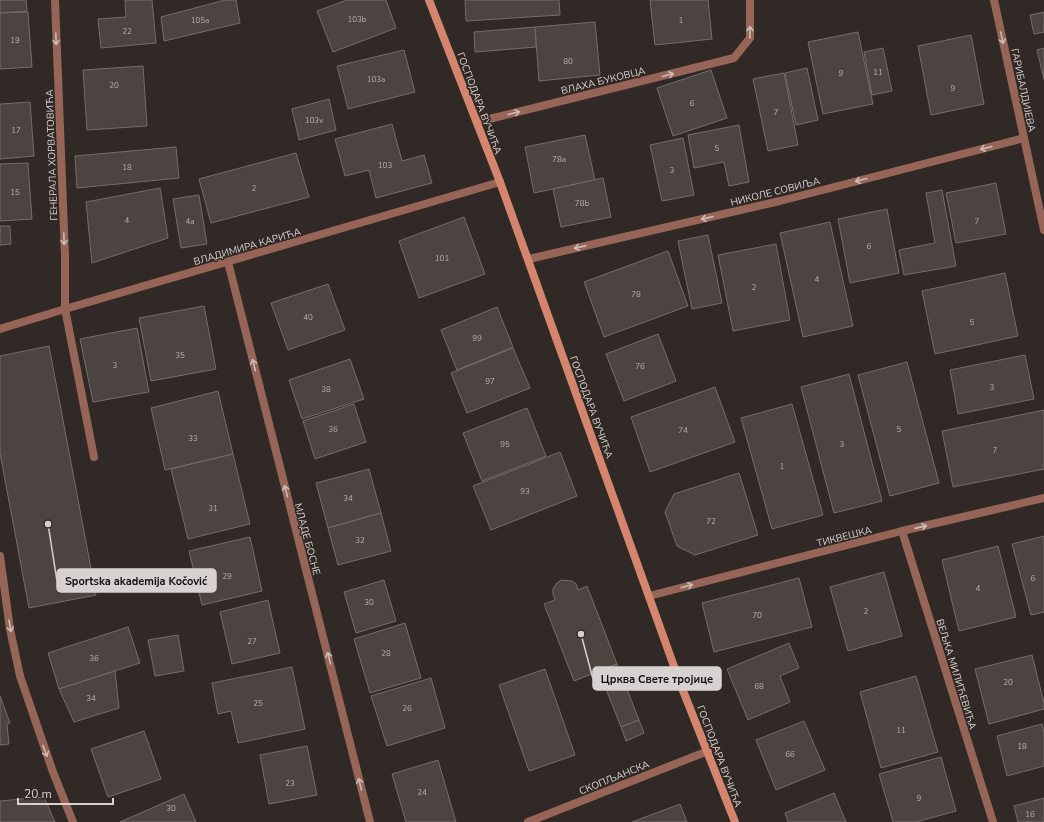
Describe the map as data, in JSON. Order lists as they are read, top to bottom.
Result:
{
  "streets": {
    "street": [
      "ВЛАХА БУКОВЦА",
      "ГАРИБАЛДИЈЕВА",
      "ГОСПОДАРА ВУЧИЋА",
      "ГЕНЕРАЛА ХОРВАТОВИЋА",
      "НИКОЛЕ СОВИЉА",
      "ВЛАДИМИРА КАРИЋА",
      "ТИКВЕШКА",
      "МЛАДЕ БОСНЕ",
      "ВЕЉКА МИЛИЋЕВИЋА",
      "СКОПЉАНСКА"
    ]
  },
  "crossings": [
    ["ВЛАХА БУКОВЦА", "ГОСПОДАРА ВУЧИЋА"],
    ["ГАРИБАЛДИЈЕВА", "НИКОЛЕ СОВИЉА"],
    ["ГОСПОДАРА ВУЧИЋА", "НИКОЛЕ СОВИЉА"],
    ["ГОСПОДАРА ВУЧИЋА", "ВЛАДИМИРА КАРИЋА"],
    ["ГОСПОДАРА ВУЧИЋА", "ТИКВЕШКА"],
    ["ГОСПОДАРА ВУЧИЋА", "СКОПЉАНСКА"],
    ["ГЕНЕРАЛА ХОРВАТОВИЋА", "ВЛАДИМИРА КАРИЋА"],
    ["ВЛАДИМИРА КАРИЋА", "МЛАДЕ БОСНЕ"],
    ["ТИКВЕШКА", "ВЕЉКА МИЛИЋЕВИЋА"]
  ],
  "one_way": [
    "ВЛАХА БУКОВЦА",
    "ГАРИБАЛДИЈЕВА",
    "ГЕНЕРАЛА ХОРВАТОВИЋА",
    "НИКОЛЕ СОВИЉА",
    "ТИКВЕШКА",
    "МЛАДЕ БОСНЕ"
  ],
  "places": ["Sportska akademija Kočović", "Црква Свете тројице"],
  "house_numbers": [
    "103b",
    "105a",
    "1",
    "22",
    "19",
    "80",
    "11",
    "9",
    "103a",
    "20",
    "9",
    "6",
    "7",
    "103v",
    "17",
    "5",
    "78a",
    "103",
    "18",
    "3",
    "2",
    "15",
    "78b",
    "4",
    "4a",
    "7",
    "6",
    "101",
    "4",
    "2",
    "78",
    "40",
    "5",
    "99",
    "35",
    "3",
    "76",
    "97",
    "3",
    "38",
    "36",
    "5",
    "74",
    "33",
    "95",
    "3",
    "7",
    "1",
    "93",
    "34",
    "31",
    "72",
    "32",
    "29",
    "6",
    "4",
    "30",
    "2",
    "70",
    "27",
    "28",
    "36",
    "20",
    "68",
    "34",
    "25",
    "26",
    "11",
    "18",
    "66",
    "23",
    "24",
    "9",
    "30",
    "16"
  ],
  "scale_bar": "20 m"
}
